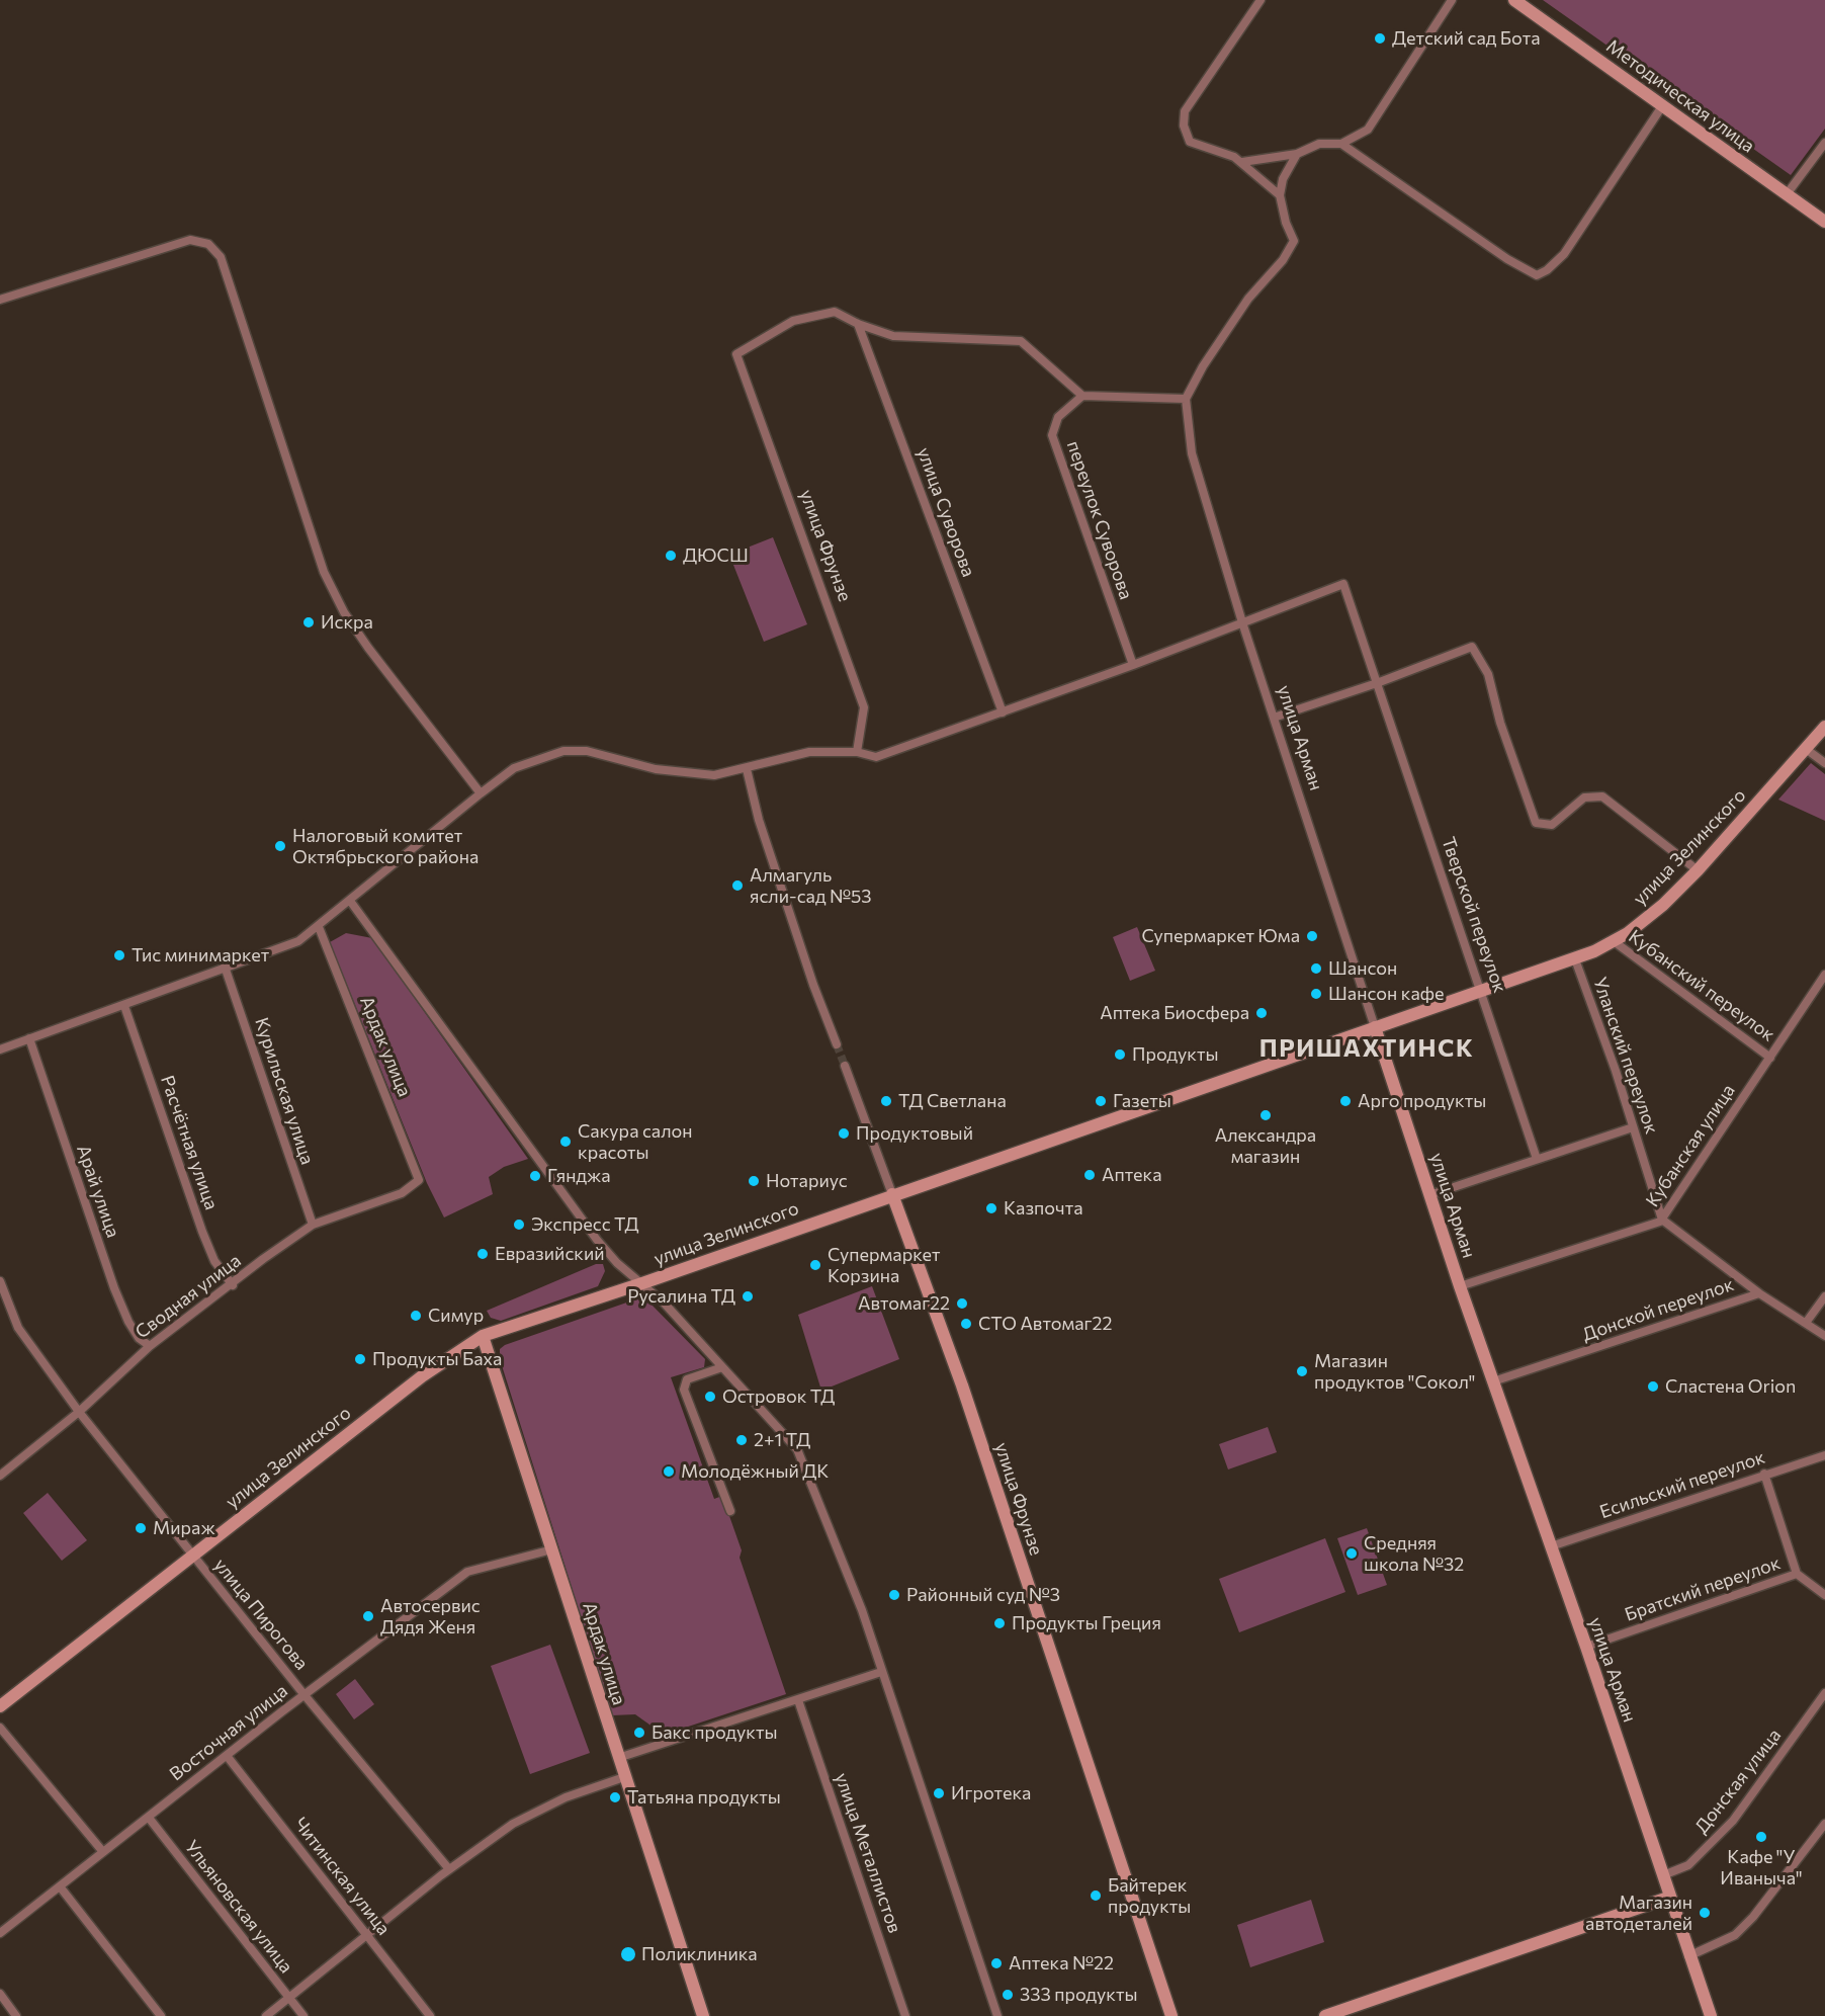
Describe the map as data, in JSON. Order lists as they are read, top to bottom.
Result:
{
  "streets": {
    "street": [
      "Методическая улица",
      "улица Суворова",
      "переулок Суворова",
      "улица Фрунзе",
      "улица Арман",
      "улица Зелинского",
      "Тверской переулок",
      "Кубанский переулок",
      "Ардак улица",
      "Уланский переулок",
      "Курильская улица",
      "Расчётная улица",
      "Кубанская улица",
      "Арай улица",
      "Сводная улица",
      "Донской переулок",
      "Есильский переулок",
      "Братский переулок",
      "улица Пирогова",
      "Восточная улица",
      "Донская улица",
      "улица Металлистов",
      "Читинская улица",
      "Ульяновская улица"
    ]
  },
  "crossings": [
    ["улица Суворова", "улица Фрунзе"],
    ["улица Фрунзе", "улица Зелинского"],
    ["улица Арман", "улица Зелинского"],
    ["улица Арман", "Тверской переулок"],
    ["улица Арман", "Кубанская улица"],
    ["улица Арман", "Донской переулок"],
    ["улица Арман", "Есильский переулок"],
    ["улица Арман", "Братский переулок"],
    ["улица Арман", "Донская улица"],
    ["улица Зелинского", "Тверской переулок"],
    ["улица Зелинского", "Кубанский переулок"],
    ["улица Зелинского", "Ардак улица"],
    ["улица Зелинского", "Уланский переулок"],
    ["улица Зелинского", "улица Пирогова"],
    ["Кубанский переулок", "Кубанская улица"],
    ["Ардак улица", "Сводная улица"],
    ["Ардак улица", "Восточная улица"],
    ["Уланский переулок", "Кубанская улица"],
    ["Курильская улица", "Сводная улица"],
    ["Расчётная улица", "Сводная улица"],
    ["Арай улица", "Сводная улица"],
    ["Сводная улица", "улица Пирогова"],
    ["Есильский переулок", "Братский переулок"],
    ["улица Пирогова", "Восточная улица"],
    ["Восточная улица", "Читинская улица"],
    ["Восточная улица", "Ульяновская улица"]
  ],
  "districts": ["ПРИШАХТИНСК"],
  "places": [
    "Детский сад Бота",
    "ДЮСШ",
    "Искра",
    "Налоговый комитет Октябрьского района",
    "Алмагуль ясли-сад №53",
    "Супермаркет Юма",
    "Тис минимаркет",
    "Шансон",
    "Шансон кафе",
    "Аптека Биосфера",
    "Продукты",
    "ТД Светлана",
    "Газеты",
    "Арго продукты",
    "Александра магазин",
    "Продуктовый",
    "Сакура салон красоты",
    "Аптека",
    "Гянджа",
    "Нотариус",
    "Казпочта",
    "Экспресс ТД",
    "Евразийский",
    "Супермаркет Корзина",
    "Русалина ТД",
    "Автомаг22",
    "Симур",
    "СТО Автомаг22",
    "Продукты Баха",
    "Магазин продуктов \"Сокол\"",
    "Сластена Orion",
    "Островок ТД",
    "2+1 ТД",
    "Молодёжный ДК",
    "Мираж",
    "Средняя школа №32",
    "Районный суд №3",
    "Автосервис Дядя Женя",
    "Продукты Греция",
    "Бакс продукты",
    "Игротека",
    "Татьяна продукты",
    "Кафе \"У Иваныча\"",
    "Байтерек продукты",
    "Магазин автодеталей",
    "Поликлиника",
    "Аптека №22",
    "333 продукты"
  ]
}
